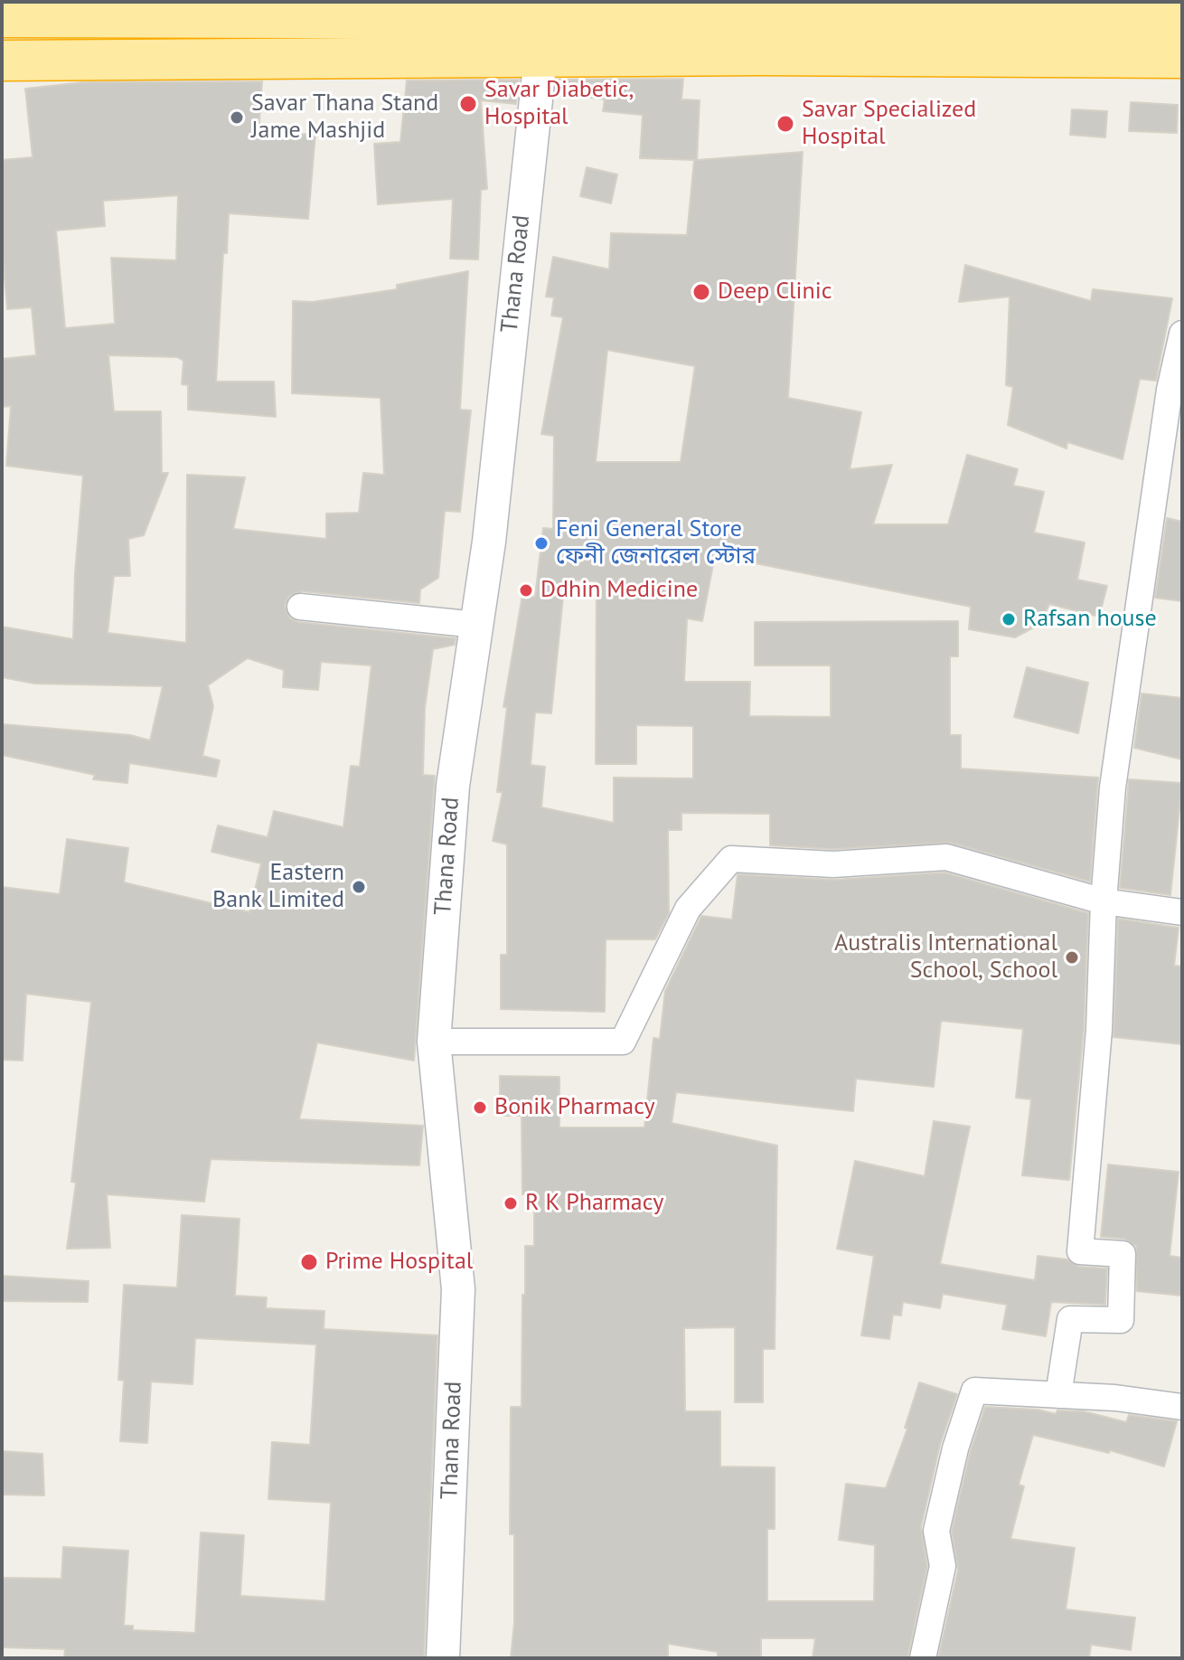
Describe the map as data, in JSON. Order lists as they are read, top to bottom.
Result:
{
  "streets": {
    "street": ["Thana Road"]
  },
  "places": [
    "Savar Diabetic, Hospital",
    "Savar Thana Stand Jame Mashjid",
    "Savar Specialized Hospital",
    "Deep Clinic",
    "Feni General Store ফেনী জেনারেল স্টোর",
    "Ddhin Medicine",
    "Rafsan house",
    "Eastern Bank Limited",
    "Australis International School, School",
    "Bonik Pharmacy",
    "R K Pharmacy",
    "Prime Hospital"
  ]
}
